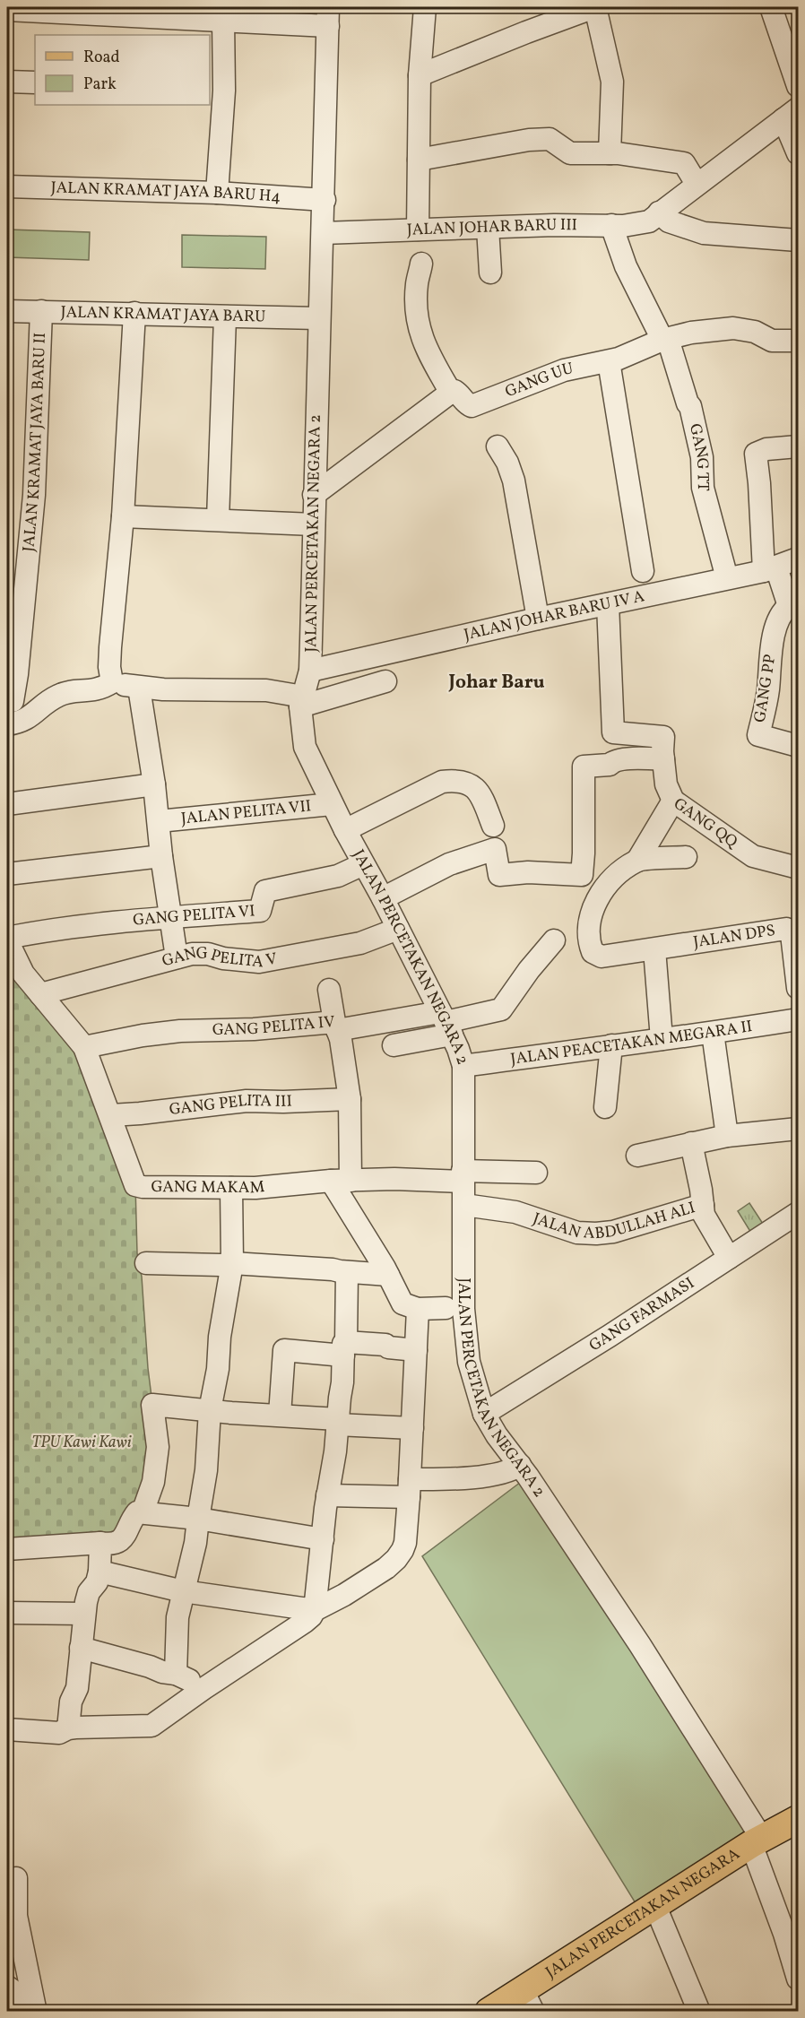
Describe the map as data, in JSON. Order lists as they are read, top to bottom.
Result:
{
  "streets": {
    "main road": ["JALAN PERCETAKAN NEGARA"],
    "street": [
      "JALAN KRAMAT JAYA BARU H4",
      "JALAN JOHAR BARU III",
      "JALAN KRAMAT JAYA BARU",
      "GANG UU",
      "JALAN KRAMAT JAYA BARU II",
      "GANG TT",
      "JALAN PERCETAKAN NEGARA 2",
      "JALAN JOHAR BARU IV A",
      "GANG PP",
      "JALAN PELITA VII",
      "GANG QQ",
      "GANG PELITA VI",
      "JALAN DPS",
      "GANG PELITA V",
      "GANG PELITA IV",
      "JALAN PEACETAKAN MEGARA II",
      "GANG PELITA III",
      "GANG MAKAM",
      "JALAN ABDULLAH ALI",
      "GANG FARMASI"
    ]
  },
  "crossings": [
    ["JALAN KRAMAT JAYA BARU H4", "JALAN PERCETAKAN NEGARA 2"],
    ["JALAN JOHAR BARU III", "GANG TT"],
    ["JALAN JOHAR BARU III", "JALAN PERCETAKAN NEGARA 2"],
    ["JALAN KRAMAT JAYA BARU", "JALAN KRAMAT JAYA BARU II"],
    ["JALAN KRAMAT JAYA BARU", "JALAN PERCETAKAN NEGARA 2"],
    ["GANG UU", "GANG TT"],
    ["GANG TT", "JALAN JOHAR BARU IV A"],
    ["JALAN PERCETAKAN NEGARA 2", "JALAN JOHAR BARU IV A"],
    ["JALAN PERCETAKAN NEGARA 2", "JALAN PELITA VII"],
    ["JALAN PERCETAKAN NEGARA 2", "GANG PELITA VI"],
    ["JALAN PERCETAKAN NEGARA 2", "GANG PELITA V"],
    ["JALAN PERCETAKAN NEGARA 2", "JALAN PEACETAKAN MEGARA II"],
    ["JALAN PERCETAKAN NEGARA 2", "GANG MAKAM"],
    ["JALAN PERCETAKAN NEGARA 2", "JALAN ABDULLAH ALI"],
    ["JALAN PERCETAKAN NEGARA 2", "GANG FARMASI"],
    ["JALAN PERCETAKAN NEGARA 2", "JALAN PERCETAKAN NEGARA"],
    ["JALAN JOHAR BARU IV A", "GANG QQ"],
    ["GANG PELITA VI", "GANG MAKAM"],
    ["GANG PELITA V", "GANG MAKAM"],
    ["GANG PELITA IV", "GANG PELITA III"],
    ["GANG PELITA IV", "GANG MAKAM"],
    ["GANG PELITA III", "GANG MAKAM"]
  ],
  "districts": ["Johar Baru"],
  "parks": ["TPU Kawi Kawi"],
  "legend": ["Road", "Park"]
}
